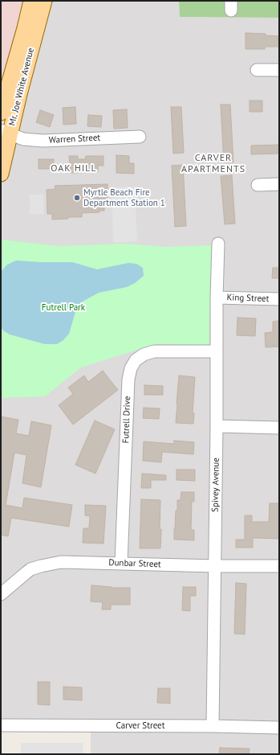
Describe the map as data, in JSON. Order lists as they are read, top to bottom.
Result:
{
  "streets": {
    "main road": ["Mr. Joe White Avenue"],
    "street": [
      "Warren Street",
      "King Street",
      "Futrell Drive",
      "Spivey Avenue",
      "Dunbar Street",
      "Carver Street"
    ]
  },
  "crossings": [
    ["Mr. Joe White Avenue", "Warren Street"],
    ["King Street", "Spivey Avenue"],
    ["Futrell Drive", "Spivey Avenue"],
    ["Futrell Drive", "Dunbar Street"],
    ["Spivey Avenue", "Dunbar Street"],
    ["Spivey Avenue", "Carver Street"]
  ],
  "districts": ["CARVER APARTMENTS", "OAK HILL"],
  "parks": ["Futrell Park"],
  "places": ["Myrtle Beach Fire Department Station 1"]
}
